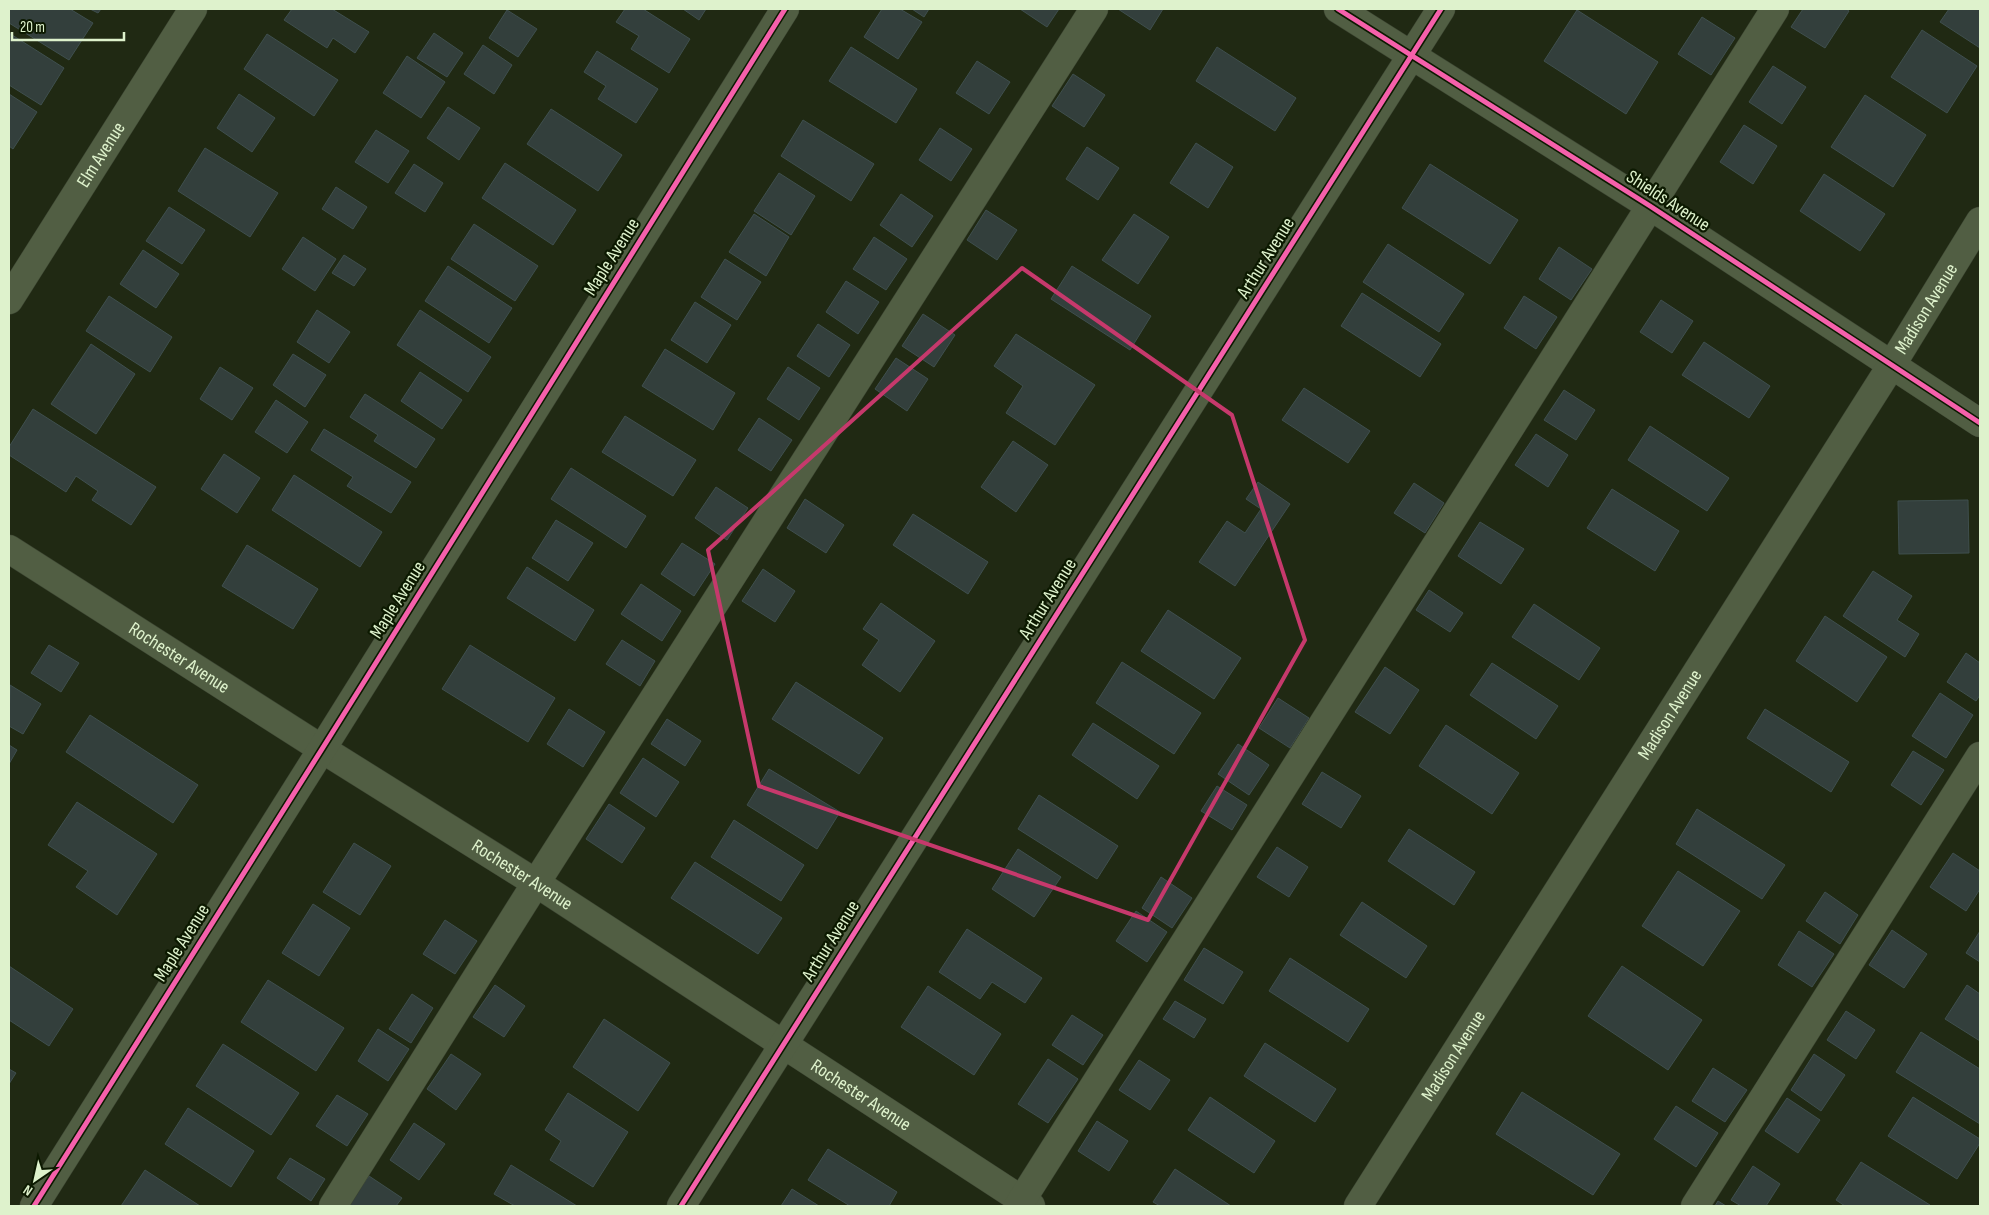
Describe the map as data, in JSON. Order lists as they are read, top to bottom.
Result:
{
  "streets": {
    "street": [
      "Elm Avenue",
      "Shields Avenue",
      "Maple Avenue",
      "Arthur Avenue",
      "Madison Avenue",
      "Rochester Avenue"
    ]
  },
  "crossings": [
    ["Shields Avenue", "Arthur Avenue"],
    ["Shields Avenue", "Madison Avenue"],
    ["Maple Avenue", "Rochester Avenue"],
    ["Arthur Avenue", "Rochester Avenue"]
  ],
  "scale_bar": "20 m",
  "north": "bottom left"
}
